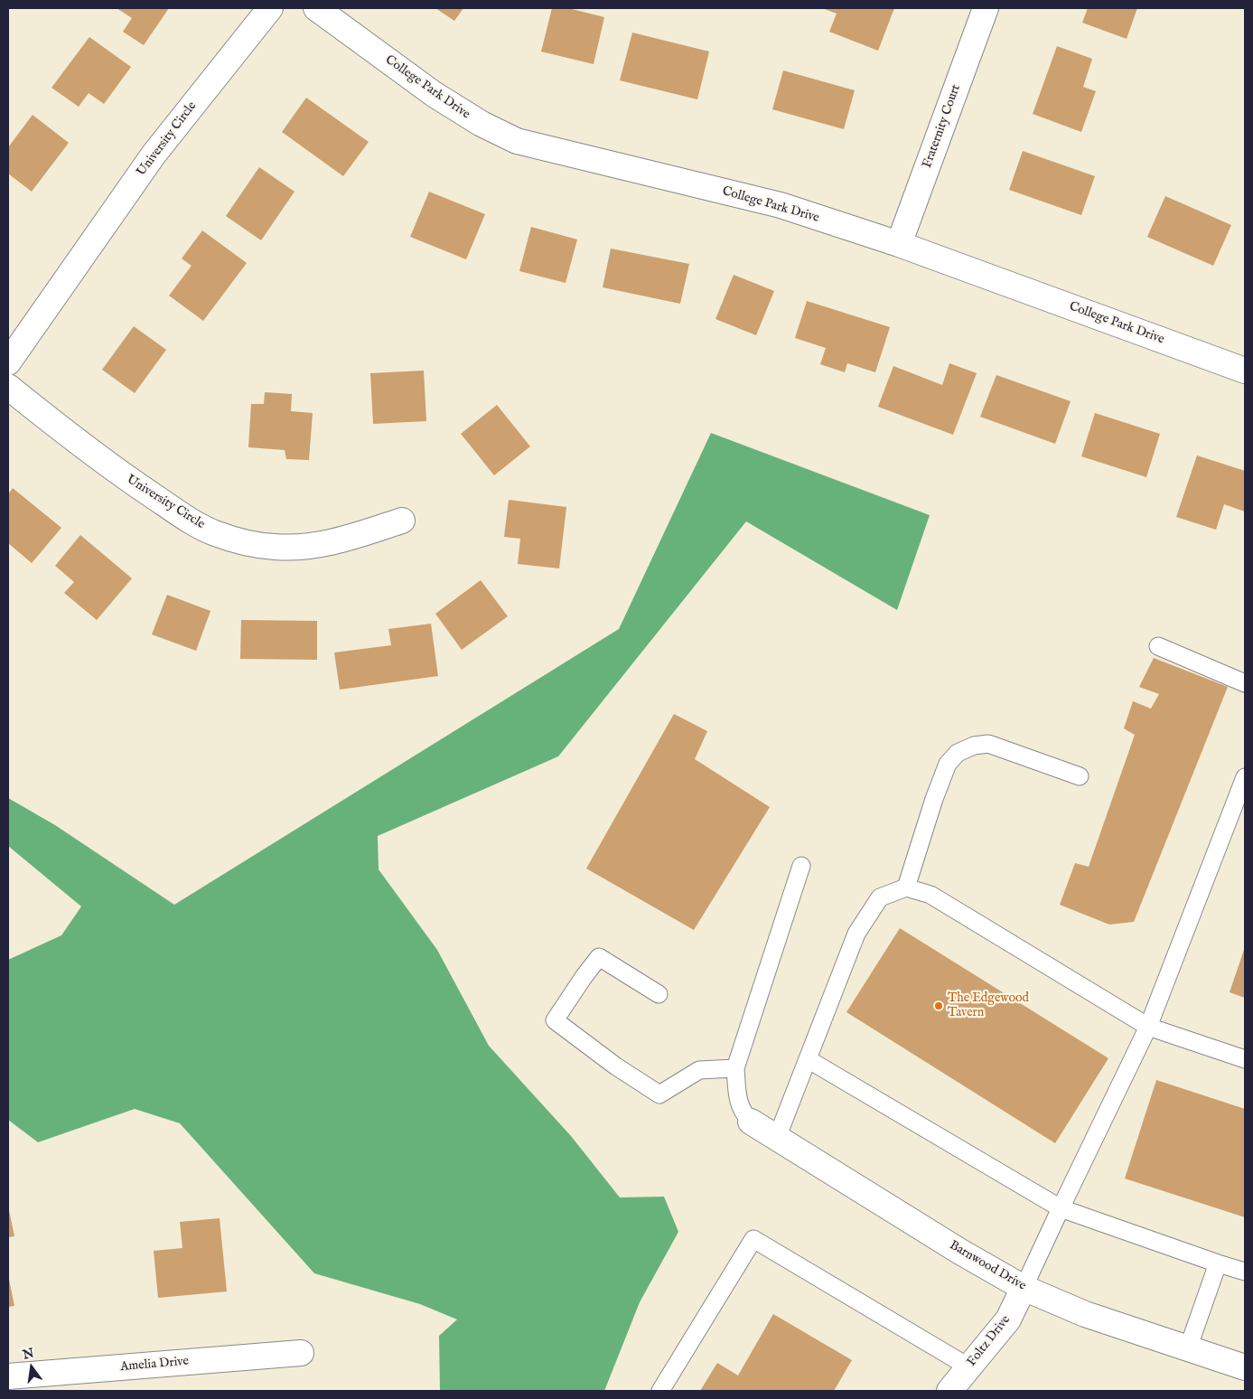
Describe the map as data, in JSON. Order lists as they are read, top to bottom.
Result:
{
  "streets": {
    "street": [
      "College Park Drive",
      "Fraternity Court",
      "University Circle",
      "Barnwood Drive",
      "Foltz Drive",
      "Amelia Drive"
    ]
  },
  "crossings": [
    ["College Park Drive", "Fraternity Court"],
    ["Barnwood Drive", "Foltz Drive"]
  ],
  "places": ["The Edgewood Tavern"],
  "north": "top"
}
